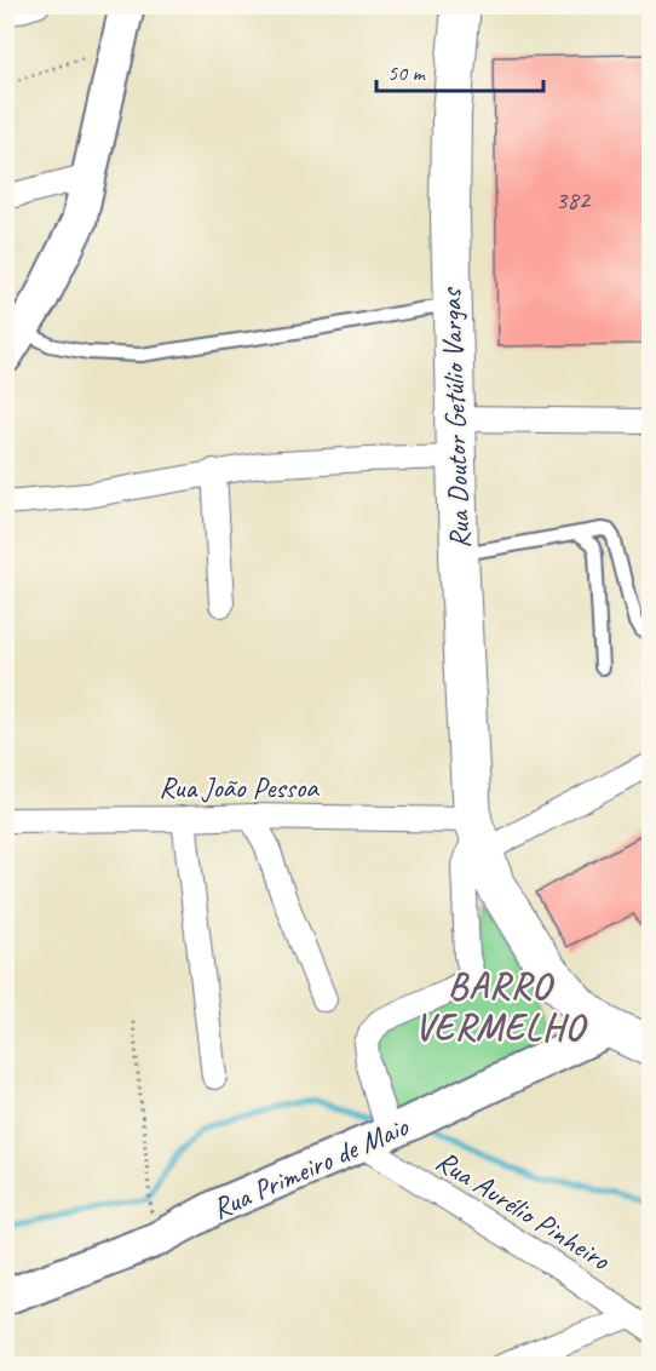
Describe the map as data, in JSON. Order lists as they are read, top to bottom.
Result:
{
  "streets": {
    "main road": ["Rua Doutor Getúlio Vargas", "Rua Primeiro de Maio"],
    "street": ["Rua João Pessoa", "Rua Aurélio Pinheiro"]
  },
  "crossings": [
    ["Rua Doutor Getúlio Vargas", "Rua João Pessoa"],
    ["Rua Doutor Getúlio Vargas", "Rua Primeiro de Maio"],
    ["Rua Doutor Getúlio Vargas", "Rua Aurélio Pinheiro"],
    ["Rua Primeiro de Maio", "Rua Aurélio Pinheiro"]
  ],
  "districts": ["BARRO VERMELHO"],
  "house_numbers": ["382"],
  "scale_bar": "50 m"
}
